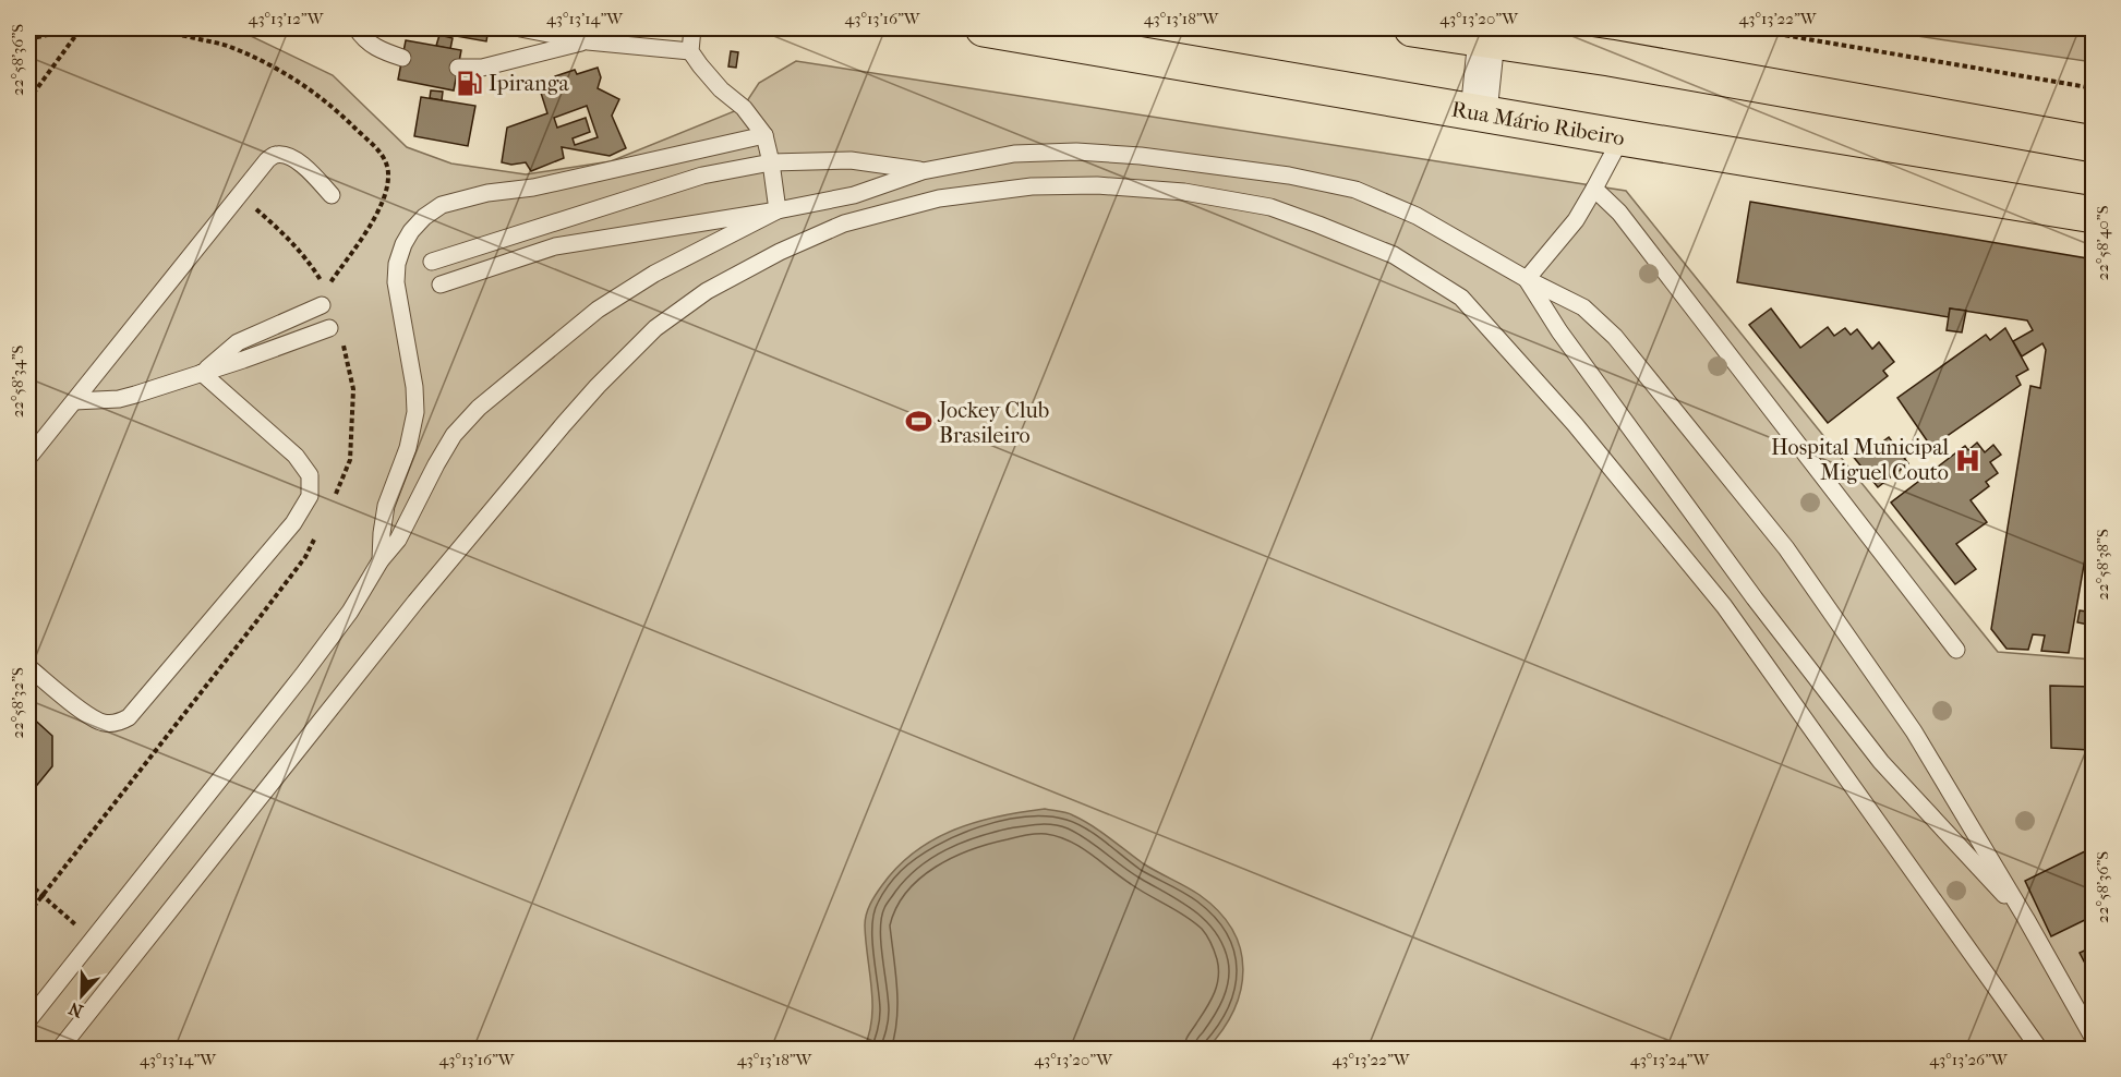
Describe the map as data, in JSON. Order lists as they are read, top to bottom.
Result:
{
  "streets": {
    "highway": ["Rua Mário Ribeiro"]
  },
  "places": {
    "fuel station": ["Ipiranga"],
    "sports": ["Jockey Club Brasileiro"],
    "hospital": ["Hospital Municipal Miguel Couto"]
  },
  "north": "bottom",
  "coordinates": [
    "43°13'12\"W",
    "43°13'14\"W",
    "43°13'16\"W",
    "43°13'18\"W",
    "43°13'20\"W",
    "43°13'22\"W",
    "22°58'36\"S",
    "22°58'40\"S",
    "22°58'34\"S",
    "22°58'38\"S",
    "22°58'32\"S",
    "43°13'24\"W",
    "43°13'26\"W"
  ]
}
